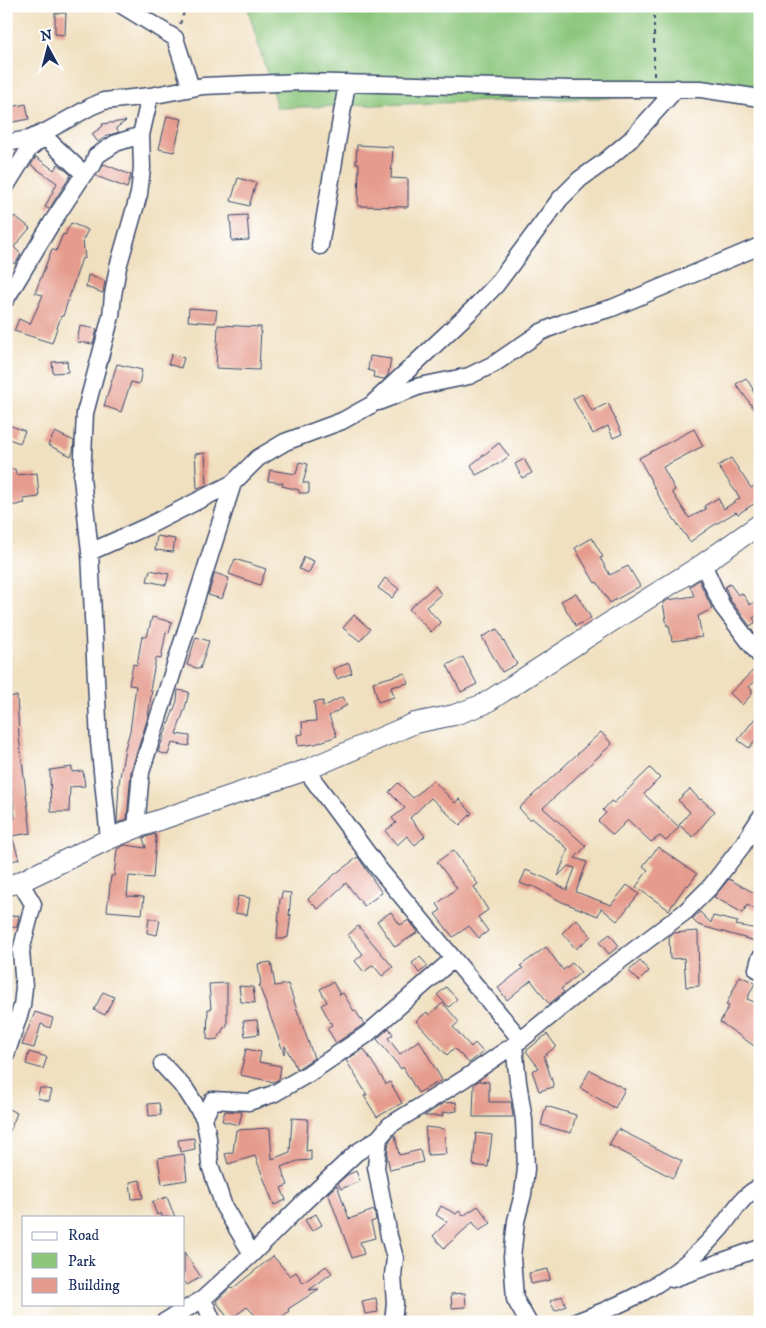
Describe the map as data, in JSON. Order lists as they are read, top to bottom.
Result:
{
  "legend": ["Road", "Park", "Building"],
  "north": "top"
}
